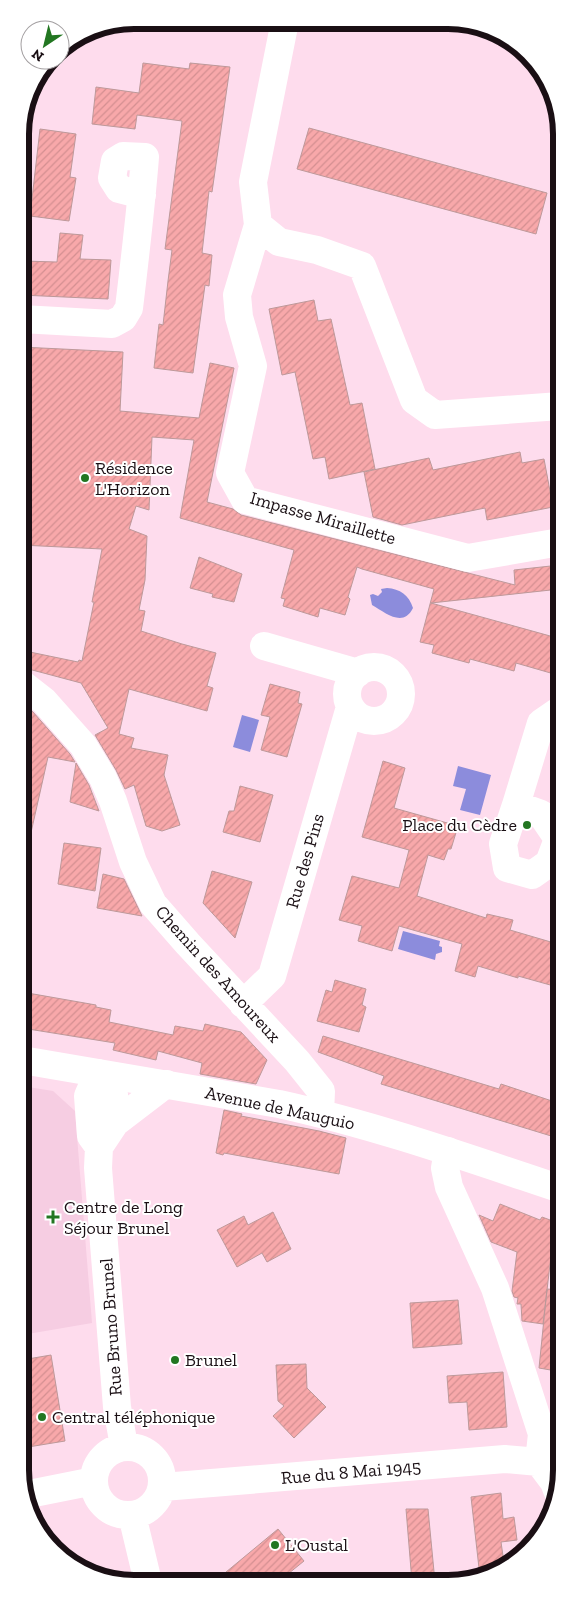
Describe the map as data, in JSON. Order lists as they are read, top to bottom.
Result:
{
  "streets": {
    "street": [
      "Impasse Miraillette",
      "Rue des Pins",
      "Chemin des Amoureux",
      "Avenue de Mauguio",
      "Rue Bruno Brunel",
      "Rue du 8 Mai 1945"
    ]
  },
  "crossings": [
    ["Rue des Pins", "Chemin des Amoureux"],
    ["Chemin des Amoureux", "Avenue de Mauguio"],
    ["Avenue de Mauguio", "Rue Bruno Brunel"],
    ["Rue Bruno Brunel", "Rue du 8 Mai 1945"]
  ],
  "places": {
    "other": [
      "Résidence L'Horizon",
      "Place du Cèdre",
      "Brunel",
      "Central téléphonique",
      "L'Oustal"
    ],
    "health": ["Centre de Long Séjour Brunel"]
  },
  "north": "bottom left"
}
